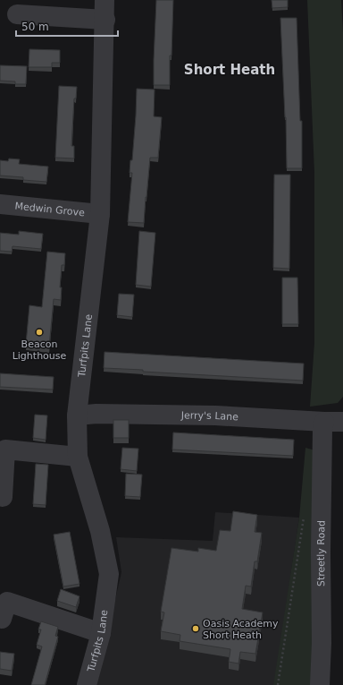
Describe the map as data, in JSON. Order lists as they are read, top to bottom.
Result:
{
  "streets": {
    "street": [
      "Medwin Grove",
      "Turfpits Lane",
      "Jerry's Lane",
      "Streetly Road"
    ]
  },
  "crossings": [
    ["Medwin Grove", "Turfpits Lane"],
    ["Turfpits Lane", "Jerry's Lane"],
    ["Jerry's Lane", "Streetly Road"]
  ],
  "districts": ["Short Heath"],
  "places": ["Beacon Lighthouse", "Oasis Academy Short Heath"],
  "scale_bar": "50 m"
}
